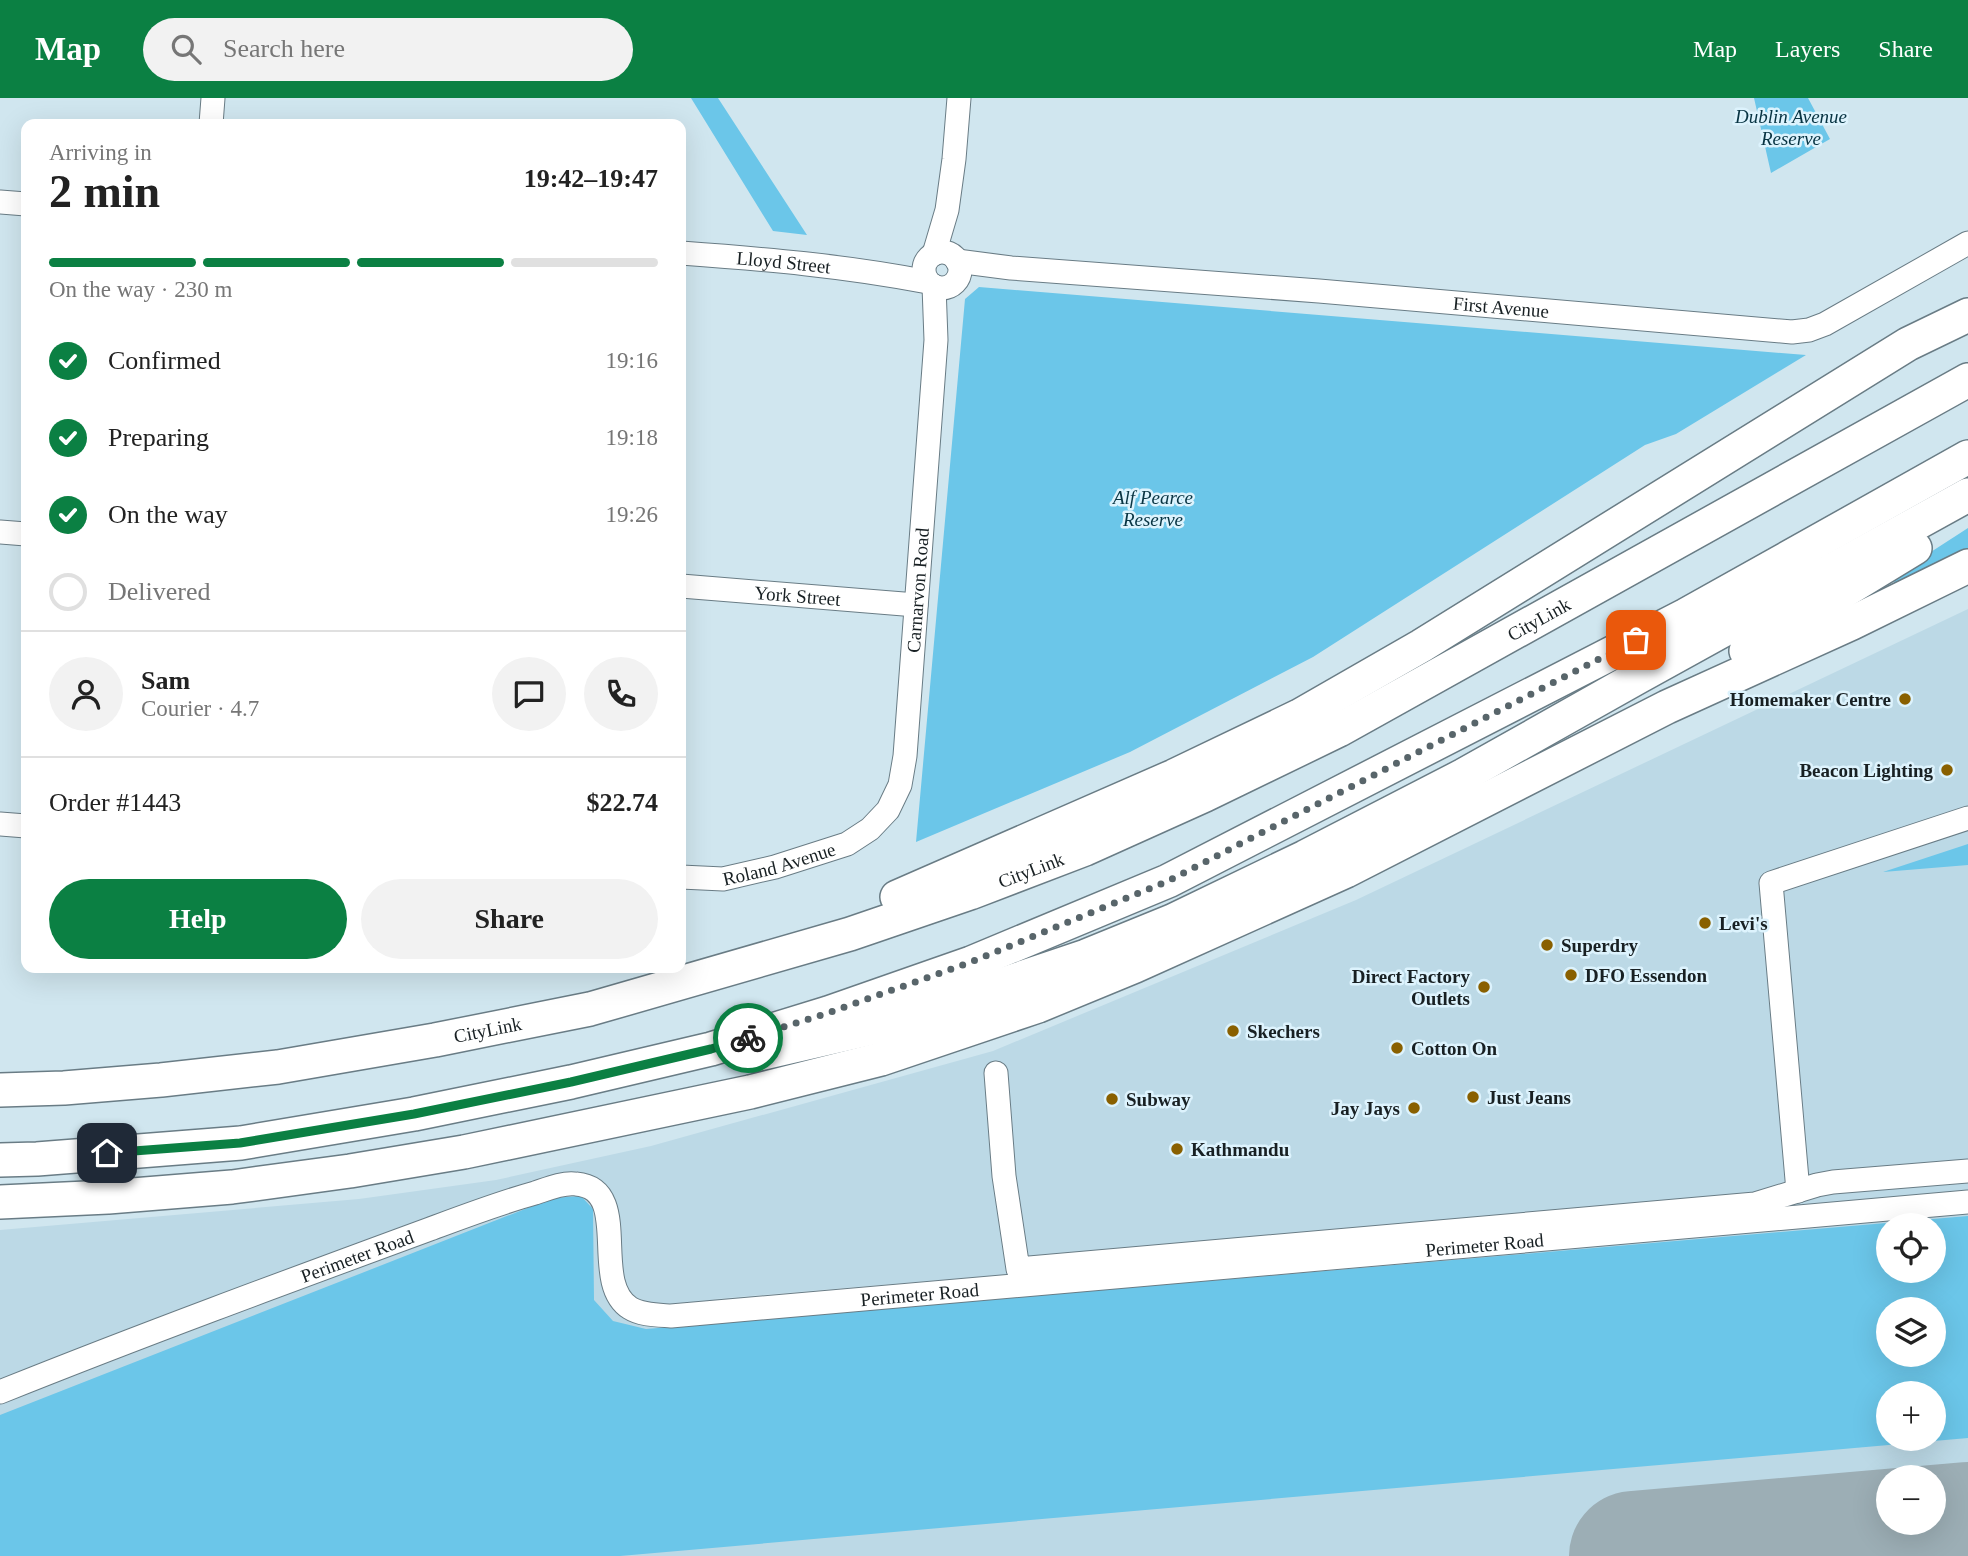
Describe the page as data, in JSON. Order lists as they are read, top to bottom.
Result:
{
  "streets": {
    "highway": ["CityLink"],
    "street": [
      "Lloyd Street",
      "First Avenue",
      "Carnarvon Road",
      "York Street",
      "Roland Avenue",
      "Perimeter Road"
    ]
  },
  "crossings": [
    ["Lloyd Street", "First Avenue"],
    ["Lloyd Street", "Carnarvon Road"],
    ["First Avenue", "Carnarvon Road"],
    ["Carnarvon Road", "York Street"],
    ["Carnarvon Road", "Roland Avenue"]
  ],
  "parks": ["Dublin Avenue Reserve", "Alf Pearce Reserve"],
  "places": [
    "Homemaker Centre",
    "Beacon Lighting",
    "Levi's",
    "Superdry",
    "DFO Essendon",
    "Direct Factory Outlets",
    "Skechers",
    "Cotton On",
    "Just Jeans",
    "Subway",
    "Jay Jays",
    "Kathmandu"
  ],
  "page": {
    "header": "Map",
    "search": "Search here",
    "nav": ["Map", "Layers", "Share"],
    "heading": ["2 min", "Arriving in", "19:42–19:47"],
    "panel": [
      "Sam",
      "Courier · 4.7",
      "Order #1443",
      "$22.74"
    ],
    "bar": "On the way · 230 m",
    "list": [
      ["Confirmed", "19:16"],
      ["Preparing", "19:18"],
      ["On the way", "19:26"],
      "Delivered"
    ],
    "buttons": ["Help", "Share"],
    "map_buttons": ["+", "−"]
  }
}
